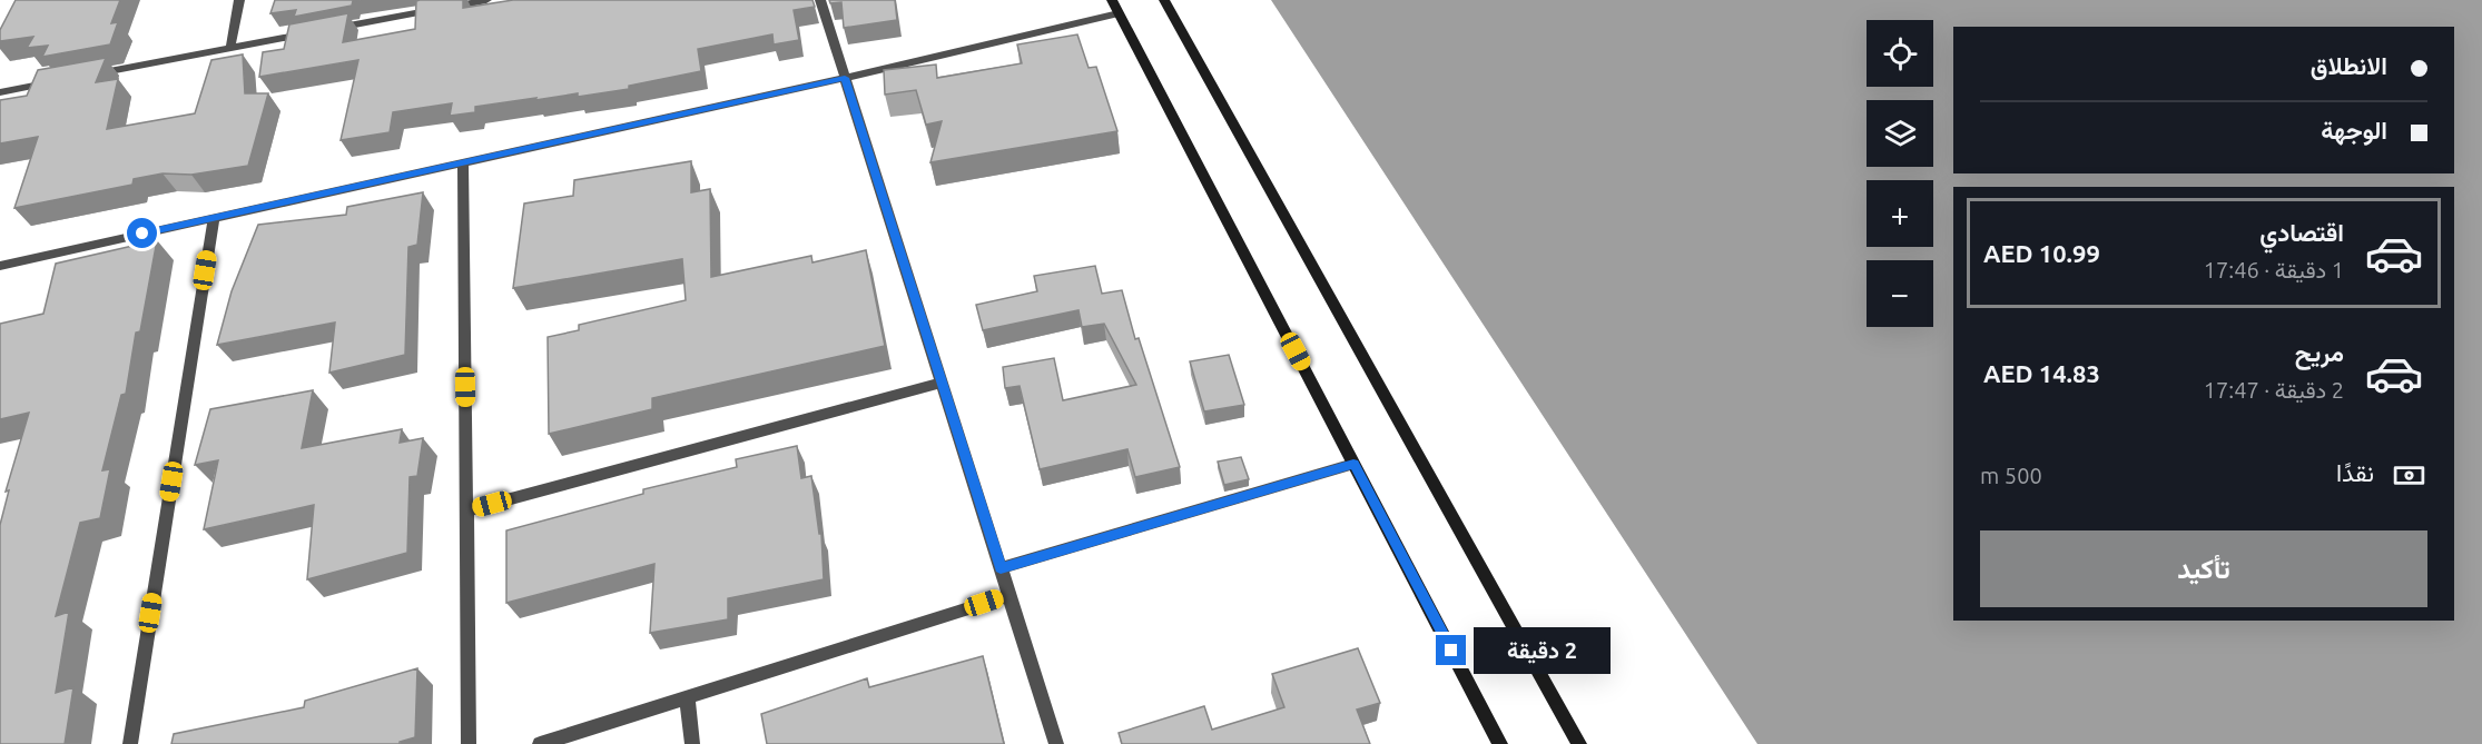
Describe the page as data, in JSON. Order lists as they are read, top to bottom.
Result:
{
  "page": {
    "map_buttons": ["+", "−"],
    "banner": ["الانطلاق", "الوجهة"],
    "list": [
      {
        "name": "اقتصادي",
        "note": "1 دقيقة · 17:46",
        "value": "AED 10.99"
      },
      {
        "name": "مريح",
        "note": "2 دقيقة · 17:47",
        "value": "AED 14.83"
      }
    ],
    "pay": ["نقدًا", "500 m"],
    "buttons": "تأكيد",
    "bubble": "2 دقيقة"
  }
}
